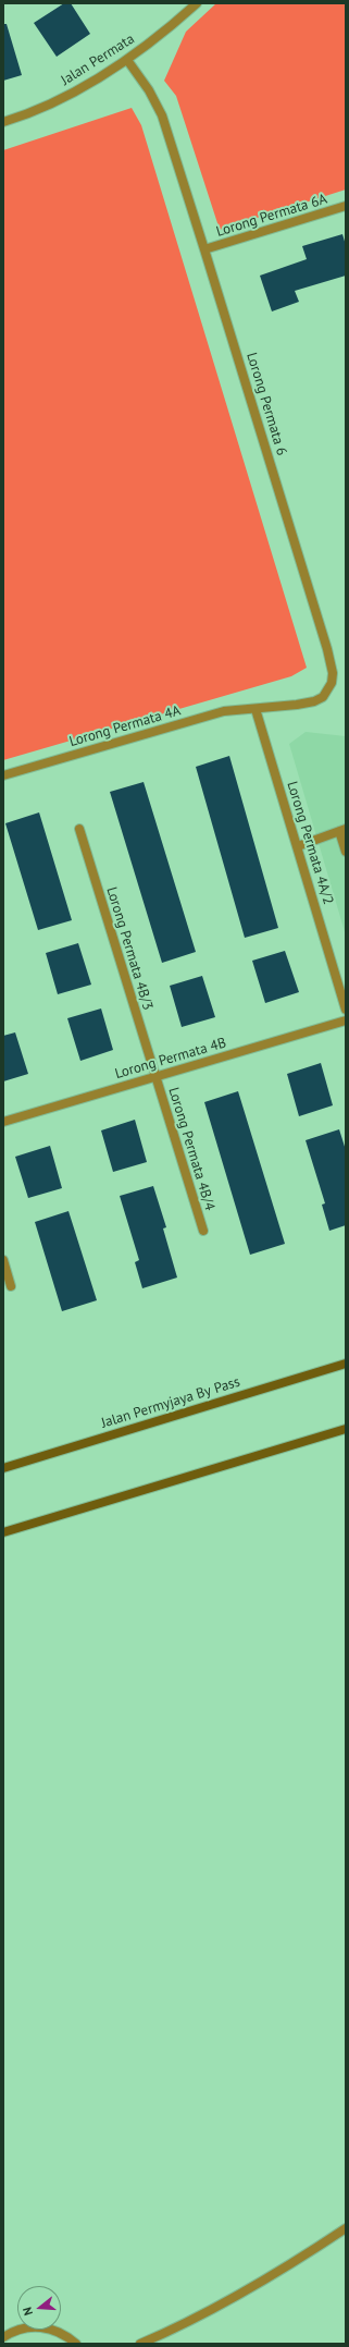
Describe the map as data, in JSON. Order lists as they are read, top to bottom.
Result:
{
  "streets": {
    "main road": ["Jalan Permyjaya By Pass"],
    "street": [
      "Jalan Permata",
      "Lorong Permata 6A",
      "Lorong Permata 6",
      "Lorong Permata 4A",
      "Lorong Permata 4A/2",
      "Lorong Permata 4B/3",
      "Lorong Permata 4B",
      "Lorong Permata 4B/4"
    ]
  },
  "crossings": [
    ["Jalan Permata", "Lorong Permata 6"],
    ["Lorong Permata 6A", "Lorong Permata 6"],
    ["Lorong Permata 6", "Lorong Permata 4A"],
    ["Lorong Permata 6", "Lorong Permata 4A/2"],
    ["Lorong Permata 4A", "Lorong Permata 4A/2"],
    ["Lorong Permata 4B/3", "Lorong Permata 4B"],
    ["Lorong Permata 4B/3", "Lorong Permata 4B/4"],
    ["Lorong Permata 4B", "Lorong Permata 4B/4"]
  ],
  "north": "left"
}
